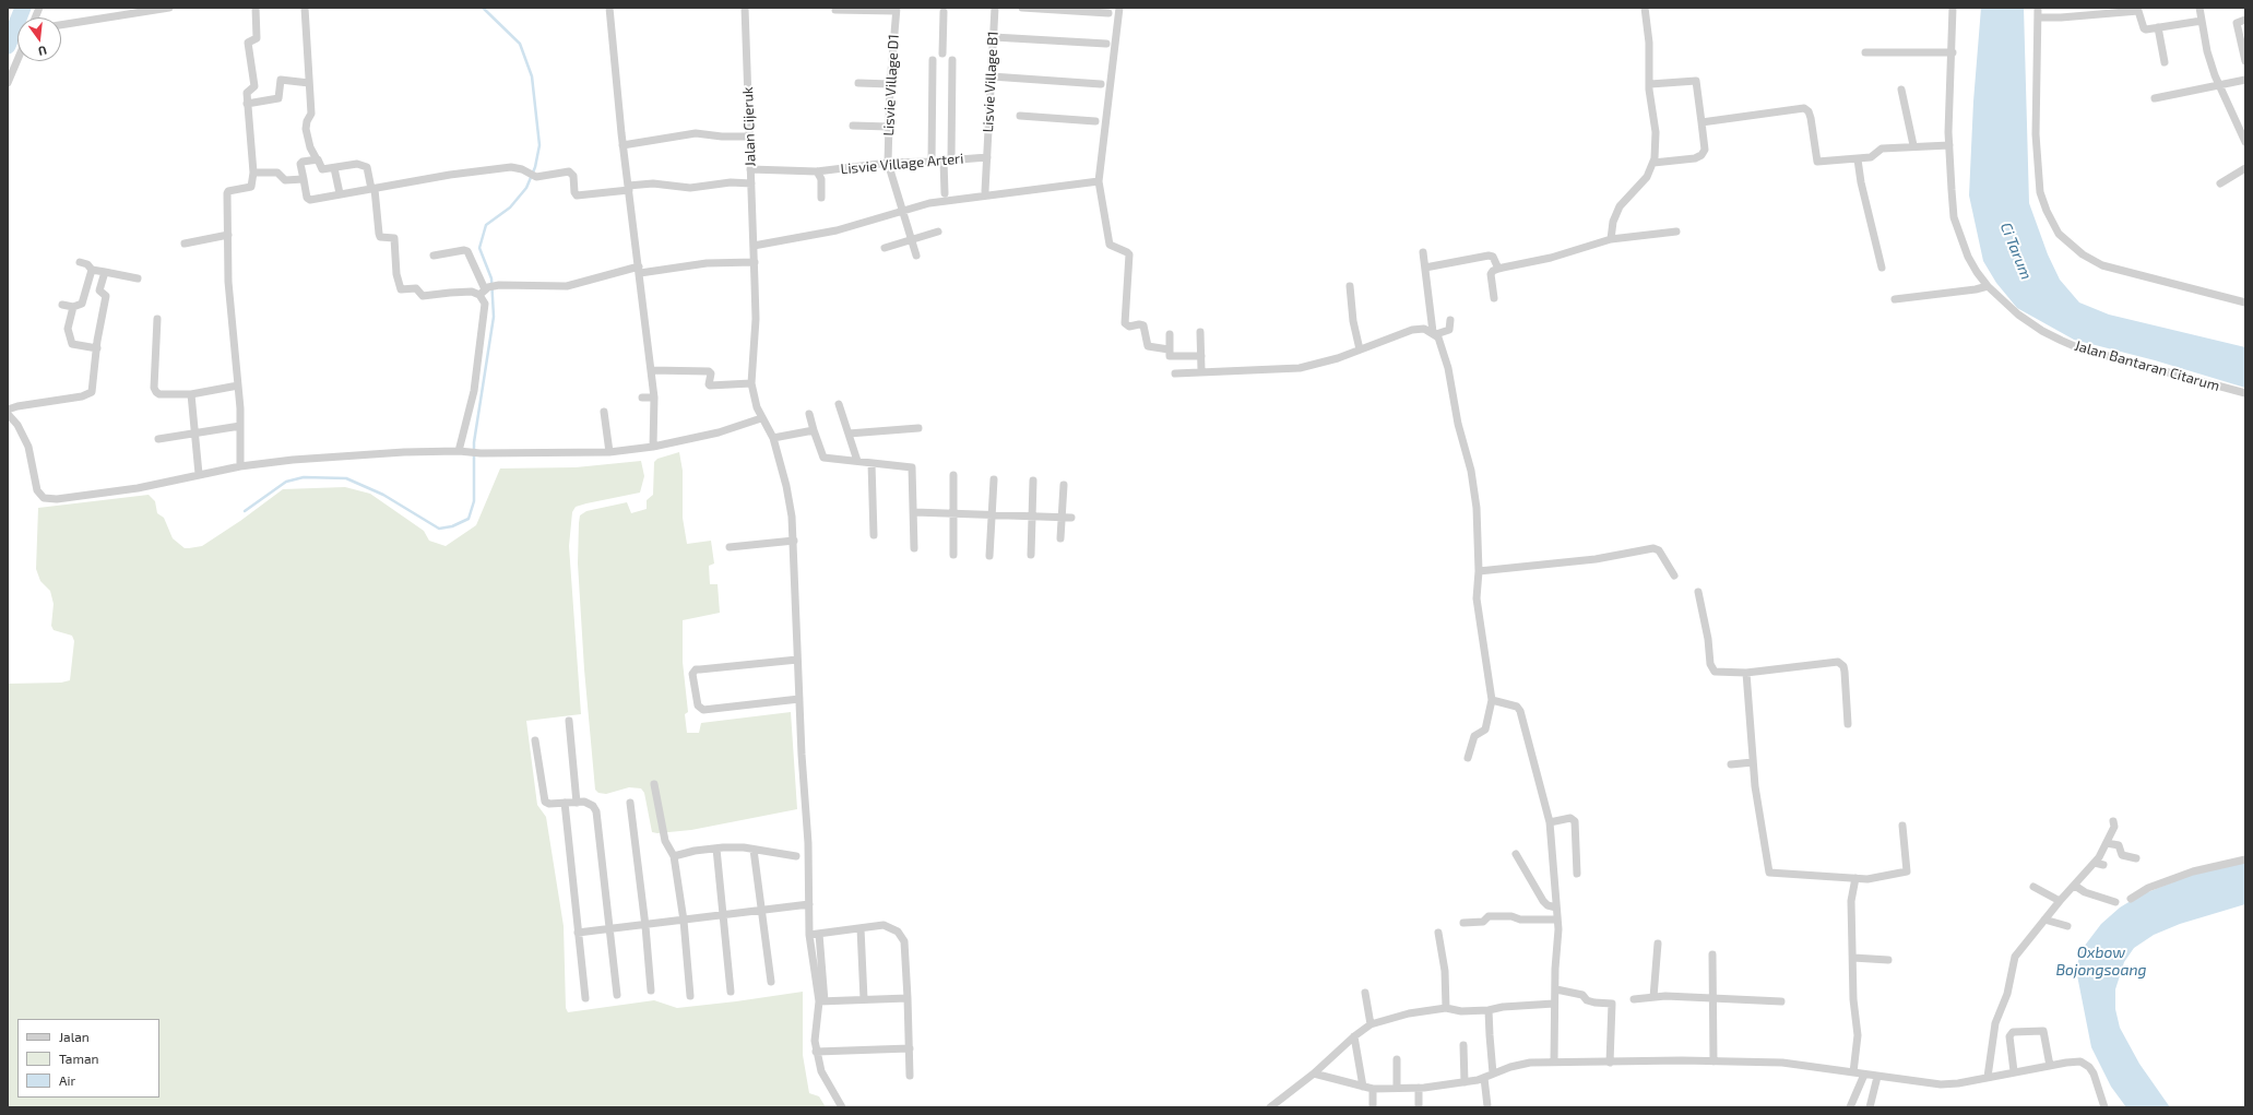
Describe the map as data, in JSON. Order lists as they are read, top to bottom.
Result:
{
  "streets": {
    "street": [
      "Lisvie Village B1",
      "Lisvie Village D1",
      "Jalan Cijeruk",
      "Lisvie Village Arteri",
      "Jalan Bantaran Citarum"
    ]
  },
  "crossings": [
    ["Lisvie Village B1", "Lisvie Village Arteri"],
    ["Lisvie Village D1", "Lisvie Village Arteri"],
    ["Jalan Cijeruk", "Lisvie Village Arteri"]
  ],
  "water": ["Ci Tarum", "Oxbow Bojongsoang"],
  "legend": ["Jalan", "Taman", "Air"],
  "north": "bottom"
}
